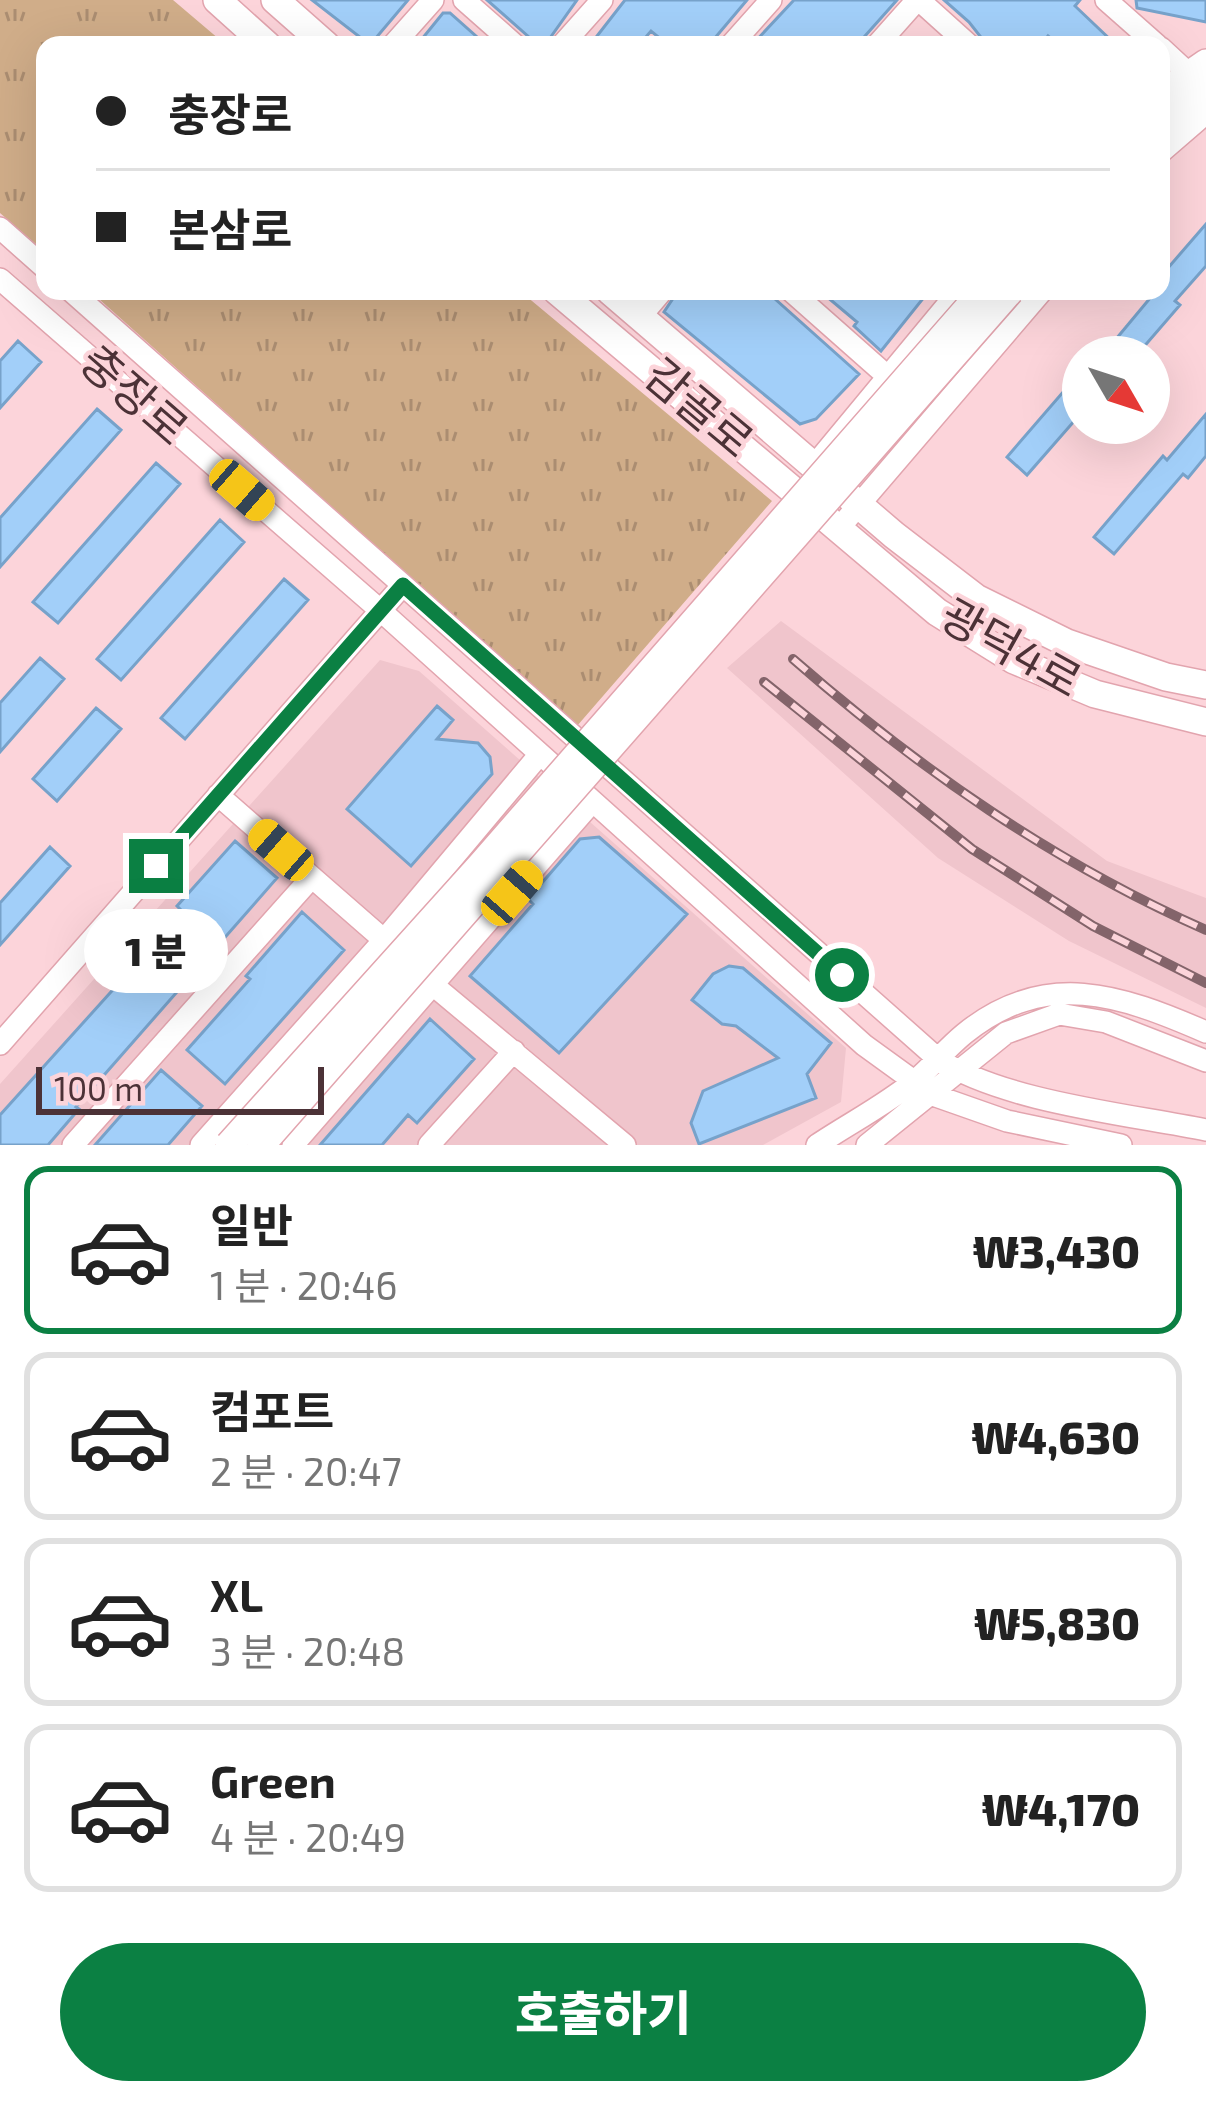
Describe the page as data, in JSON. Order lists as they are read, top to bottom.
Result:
{
  "streets": {
    "main road": ["감골로", "광덕4로"],
    "street": ["충장로"]
  },
  "crossings": [
    ["감골로", "광덕4로"]
  ],
  "scale_bar": "100 m",
  "north": "bottom right",
  "page": {
    "banner": ["충장로", "본삼로"],
    "bubble": "1 분",
    "scale": "100 m",
    "list": [
      {
        "name": "일반",
        "note": "1 분 · 20:46",
        "value": "₩3,430"
      },
      {
        "name": "컴포트",
        "note": "2 분 · 20:47",
        "value": "₩4,630"
      },
      {
        "name": "XL",
        "note": "3 분 · 20:48",
        "value": "₩5,830"
      },
      {
        "name": "Green",
        "note": "4 분 · 20:49",
        "value": "₩4,170"
      }
    ],
    "buttons": "호출하기"
  }
}
